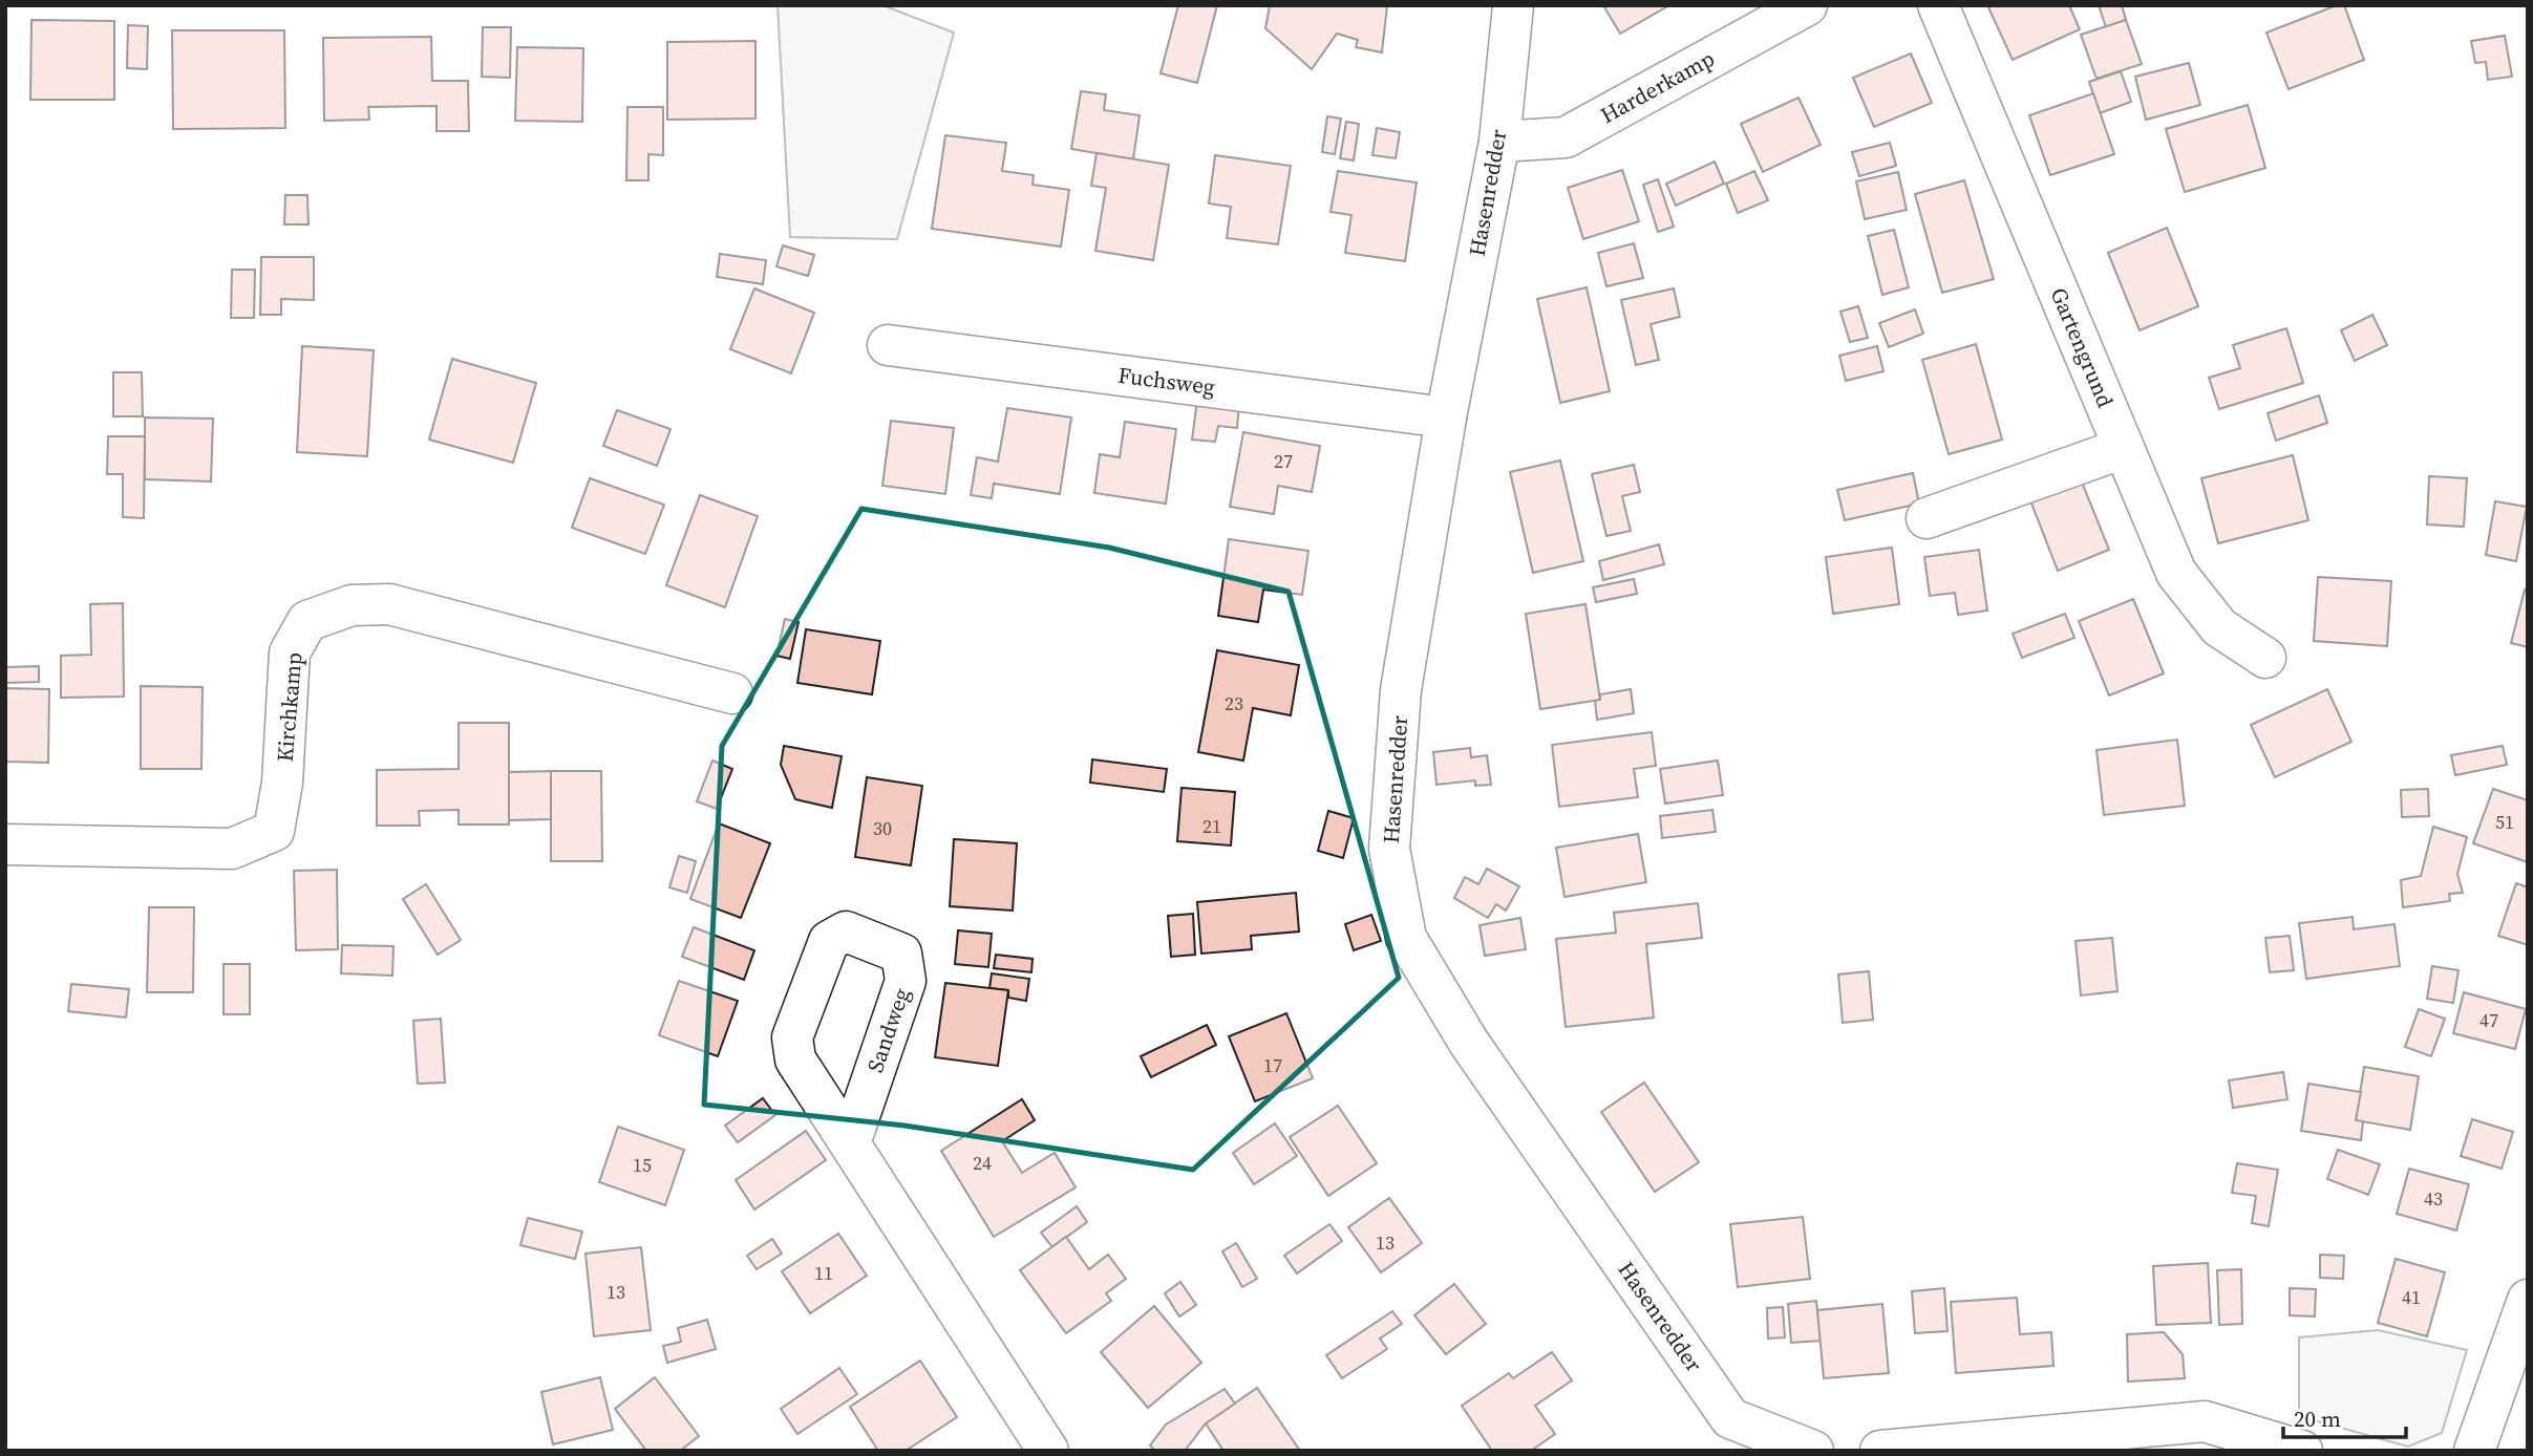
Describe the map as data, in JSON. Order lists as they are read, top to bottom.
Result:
{
  "streets": {
    "street": [
      "Harderkamp",
      "Hasenredder",
      "Gartengrund",
      "Fuchsweg",
      "Kirchkamp"
    ]
  },
  "crossings": [
    ["Harderkamp", "Hasenredder"],
    ["Hasenredder", "Fuchsweg"]
  ],
  "house_numbers": [
    "27",
    "23",
    "51",
    "21",
    "30",
    "47",
    "17",
    "24",
    "15",
    "43",
    "13",
    "11",
    "13",
    "41"
  ],
  "scale_bar": "20 m"
}
